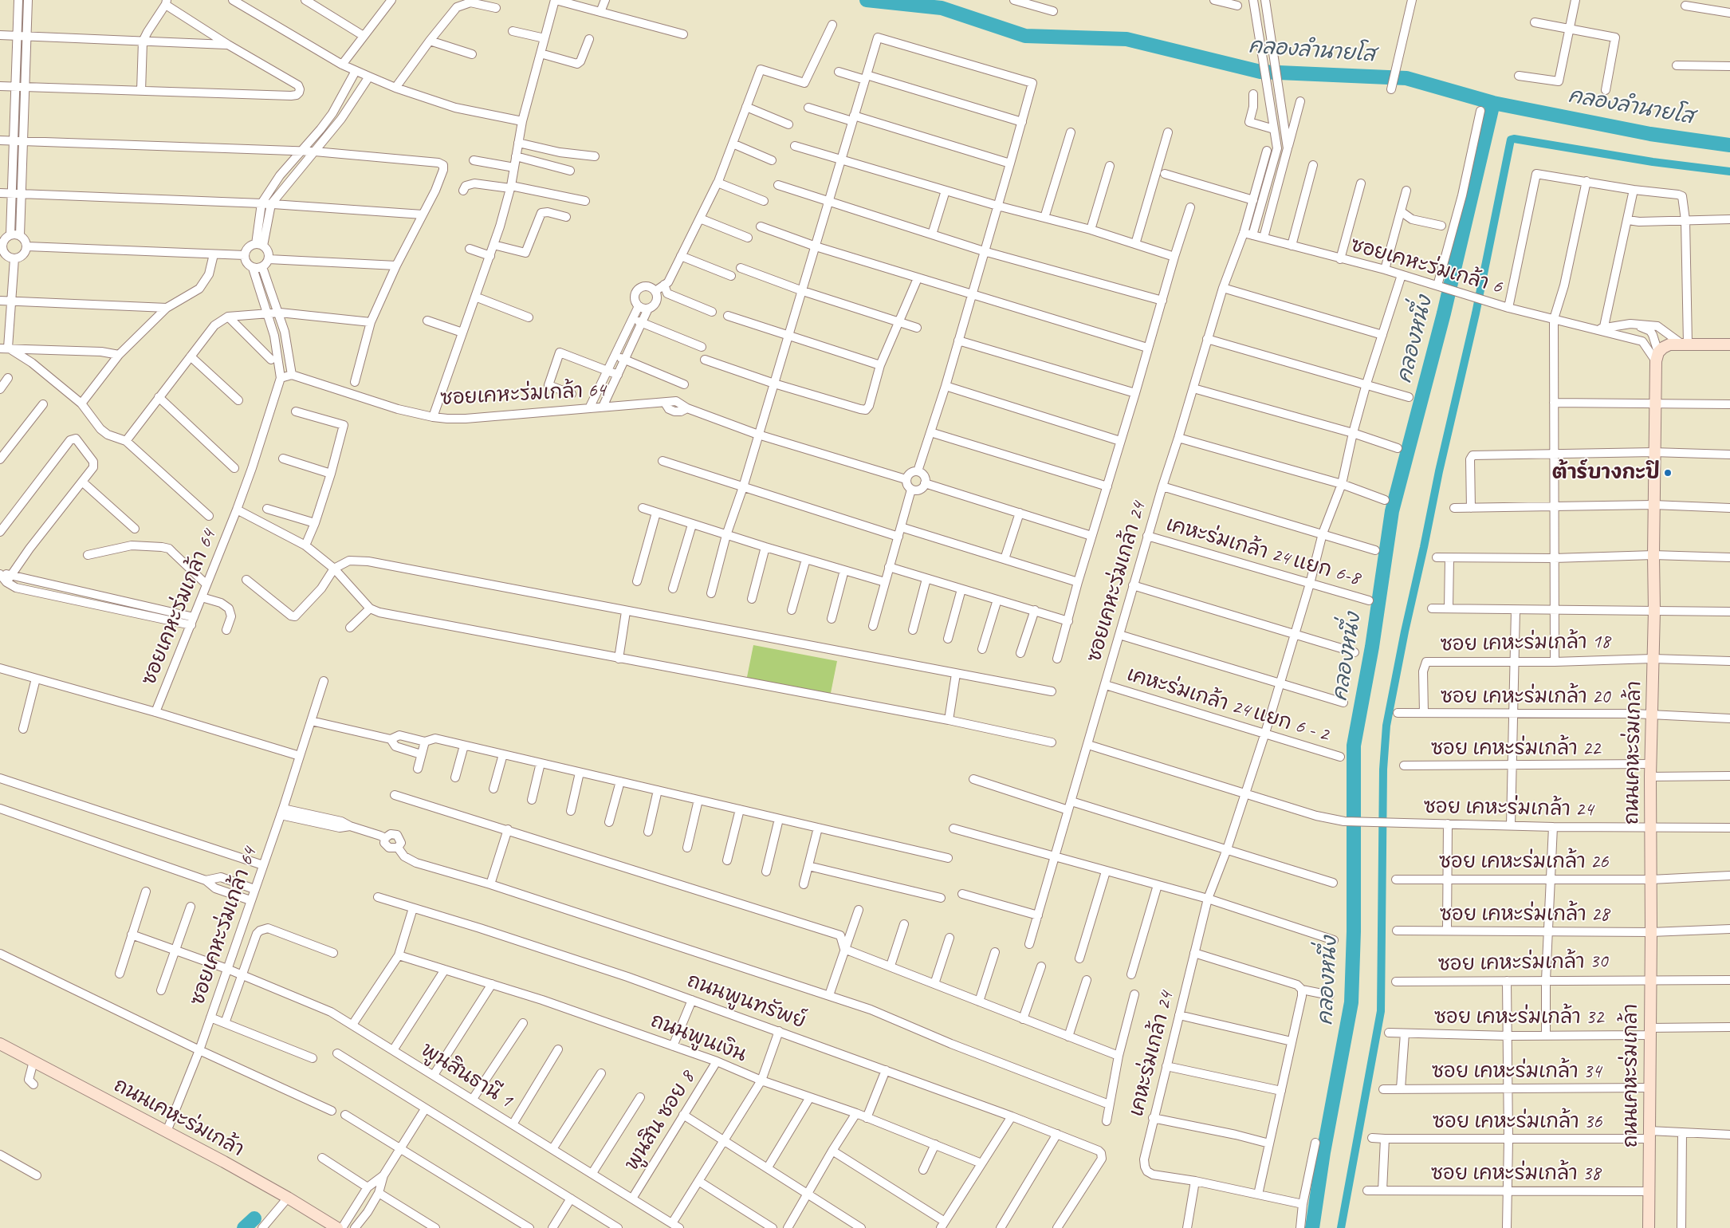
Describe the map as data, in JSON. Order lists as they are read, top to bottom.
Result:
{
  "streets": {
    "street": [
      "ซอยเคหะร่มเกล้า 6",
      "ซอยเคหะร่มเกล้า 64",
      "เคหะร่มเกล้า 24 แยก 6-8",
      "ซอยเคหะร่มเกล้า 24",
      "ซอย เคหะร่มเกล้า 18",
      "ซอย เคหะร่มเกล้า 20",
      "เคหะร่มเกล้า 24 แยก 6 - 2",
      "ซอย เคหะร่มเกล้า 22",
      "ถนนเคหะร่มเกล้า",
      "ซอย เคหะร่มเกล้า 24",
      "ซอย เคหะร่มเกล้า 26",
      "ซอย เคหะร่มเกล้า 28",
      "ซอย เคหะร่มเกล้า 30",
      "ถนนพูนทรัพย์",
      "ซอย เคหะร่มเกล้า 32",
      "ถนนพูนเงิน",
      "เคหะร่มเกล้า 24",
      "ซอย เคหะร่มเกล้า 34",
      "พูนสินธานี 1",
      "พูนสิน ซอย 8",
      "ซอย เคหะร่มเกล้า 36",
      "ซอย เคหะร่มเกล้า 38"
    ]
  },
  "crossings": [
    ["ซอยเคหะร่มเกล้า 6", "ซอยเคหะร่มเกล้า 24"],
    ["ซอยเคหะร่มเกล้า 6", "ถนนเคหะร่มเกล้า"],
    ["ซอยเคหะร่มเกล้า 6", "เคหะร่มเกล้า 24"],
    ["ซอยเคหะร่มเกล้า 64", "ถนนเคหะร่มเกล้า"],
    ["ซอยเคหะร่มเกล้า 64", "พูนสินธานี 1"],
    ["เคหะร่มเกล้า 24 แยก 6-8", "ซอยเคหะร่มเกล้า 24"],
    ["เคหะร่มเกล้า 24 แยก 6-8", "เคหะร่มเกล้า 24"],
    ["ซอยเคหะร่มเกล้า 24", "เคหะร่มเกล้า 24 แยก 6 - 2"],
    ["ซอยเคหะร่มเกล้า 24", "ซอย เคหะร่มเกล้า 24"],
    ["ซอย เคหะร่มเกล้า 18", "ซอย เคหะร่มเกล้า 20"],
    ["ซอย เคหะร่มเกล้า 18", "ถนนเคหะร่มเกล้า"],
    ["ซอย เคหะร่มเกล้า 20", "ถนนเคหะร่มเกล้า"],
    ["เคหะร่มเกล้า 24 แยก 6 - 2", "เคหะร่มเกล้า 24"],
    ["ซอย เคหะร่มเกล้า 22", "ถนนเคหะร่มเกล้า"],
    ["ถนนเคหะร่มเกล้า", "ซอย เคหะร่มเกล้า 24"],
    ["ถนนเคหะร่มเกล้า", "ซอย เคหะร่มเกล้า 26"],
    ["ถนนเคหะร่มเกล้า", "ซอย เคหะร่มเกล้า 28"],
    ["ถนนเคหะร่มเกล้า", "ซอย เคหะร่มเกล้า 30"],
    ["ถนนเคหะร่มเกล้า", "ซอย เคหะร่มเกล้า 32"],
    ["ถนนเคหะร่มเกล้า", "ซอย เคหะร่มเกล้า 34"],
    ["ถนนเคหะร่มเกล้า", "ซอย เคหะร่มเกล้า 36"],
    ["ถนนเคหะร่มเกล้า", "ซอย เคหะร่มเกล้า 38"],
    ["ซอย เคหะร่มเกล้า 24", "เคหะร่มเกล้า 24"],
    ["ถนนพูนเงิน", "พูนสิน ซอย 8"],
    ["พูนสินธานี 1", "พูนสิน ซอย 8"]
  ],
  "water": ["คลองลำนายโส", "คลองหนึ่ง"],
  "places": ["ต้าร์บางกะปิ"]
}
